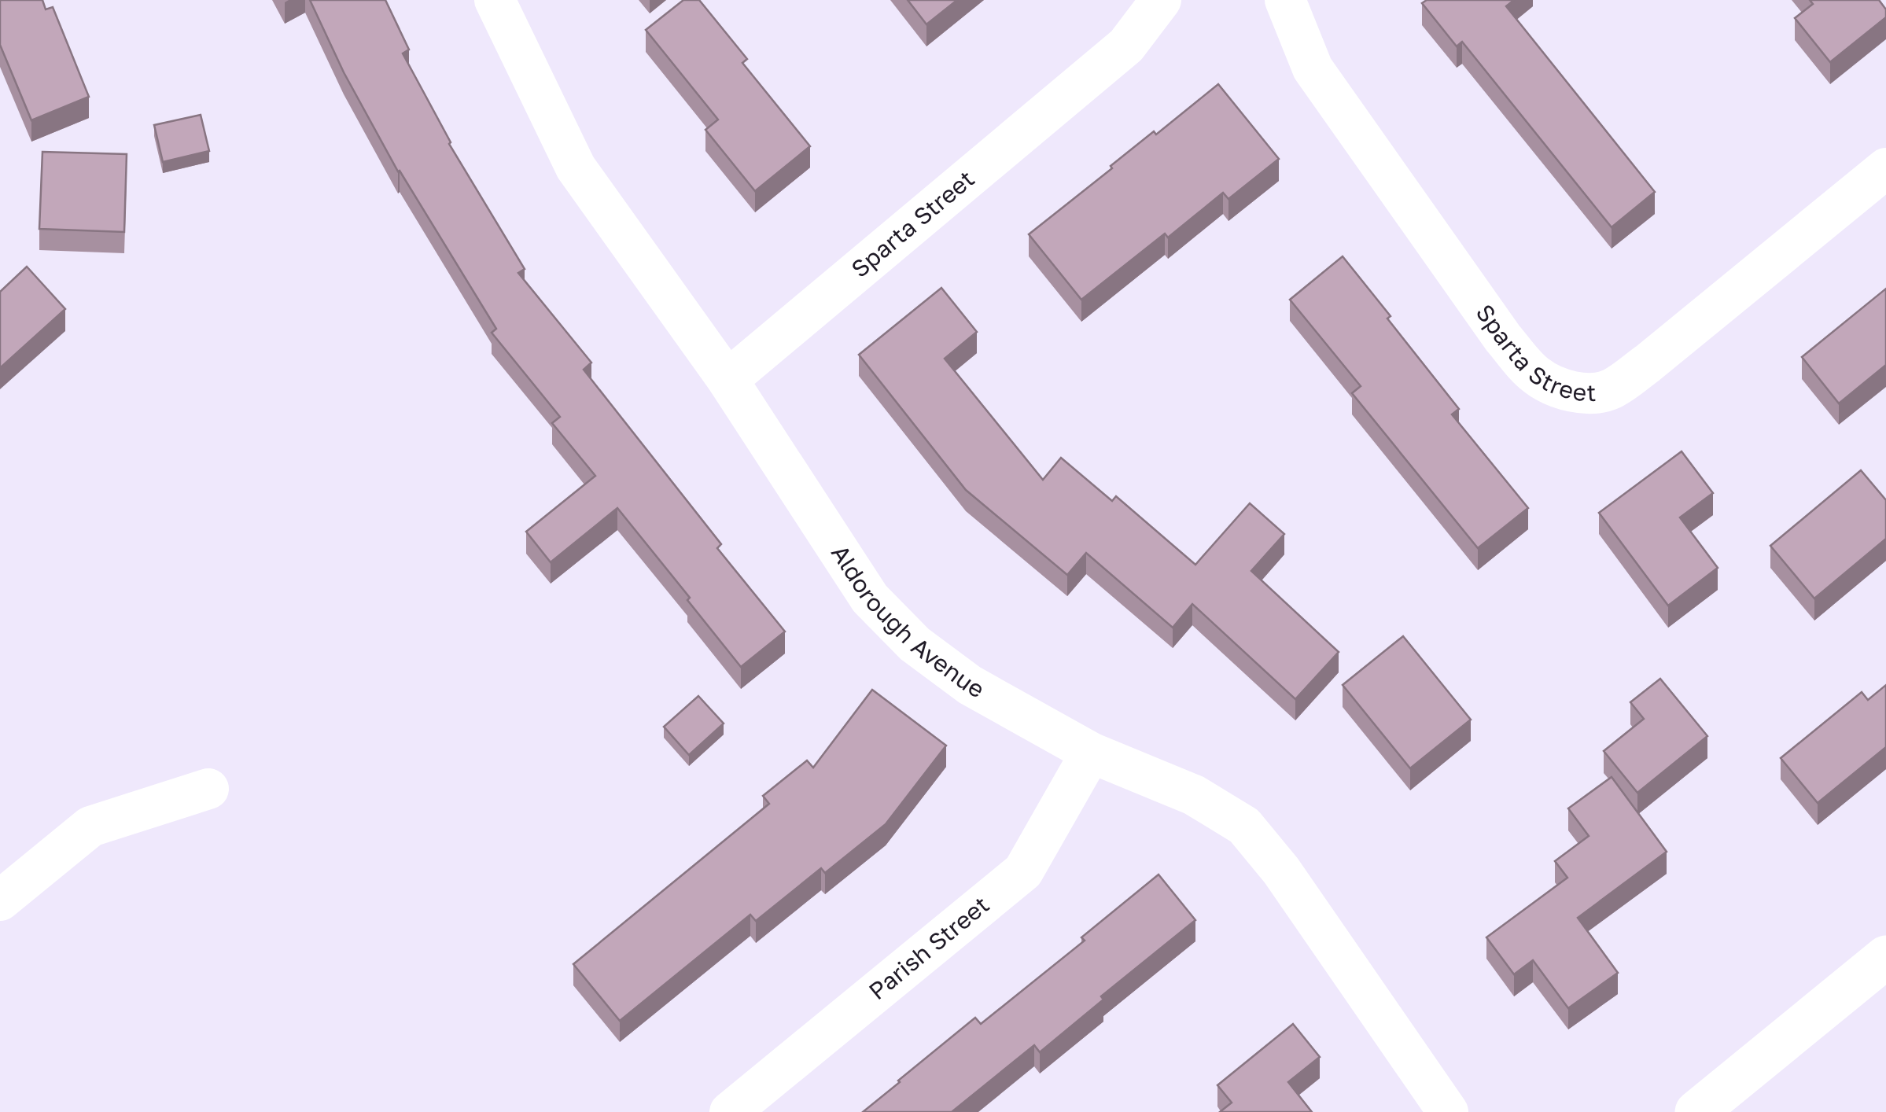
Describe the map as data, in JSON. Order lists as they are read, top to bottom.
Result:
{
  "streets": {
    "street": ["Sparta Street", "Aldorough Avenue", "Parish Street"]
  },
  "crossings": [
    ["Sparta Street", "Aldorough Avenue"],
    ["Aldorough Avenue", "Parish Street"]
  ]
}
